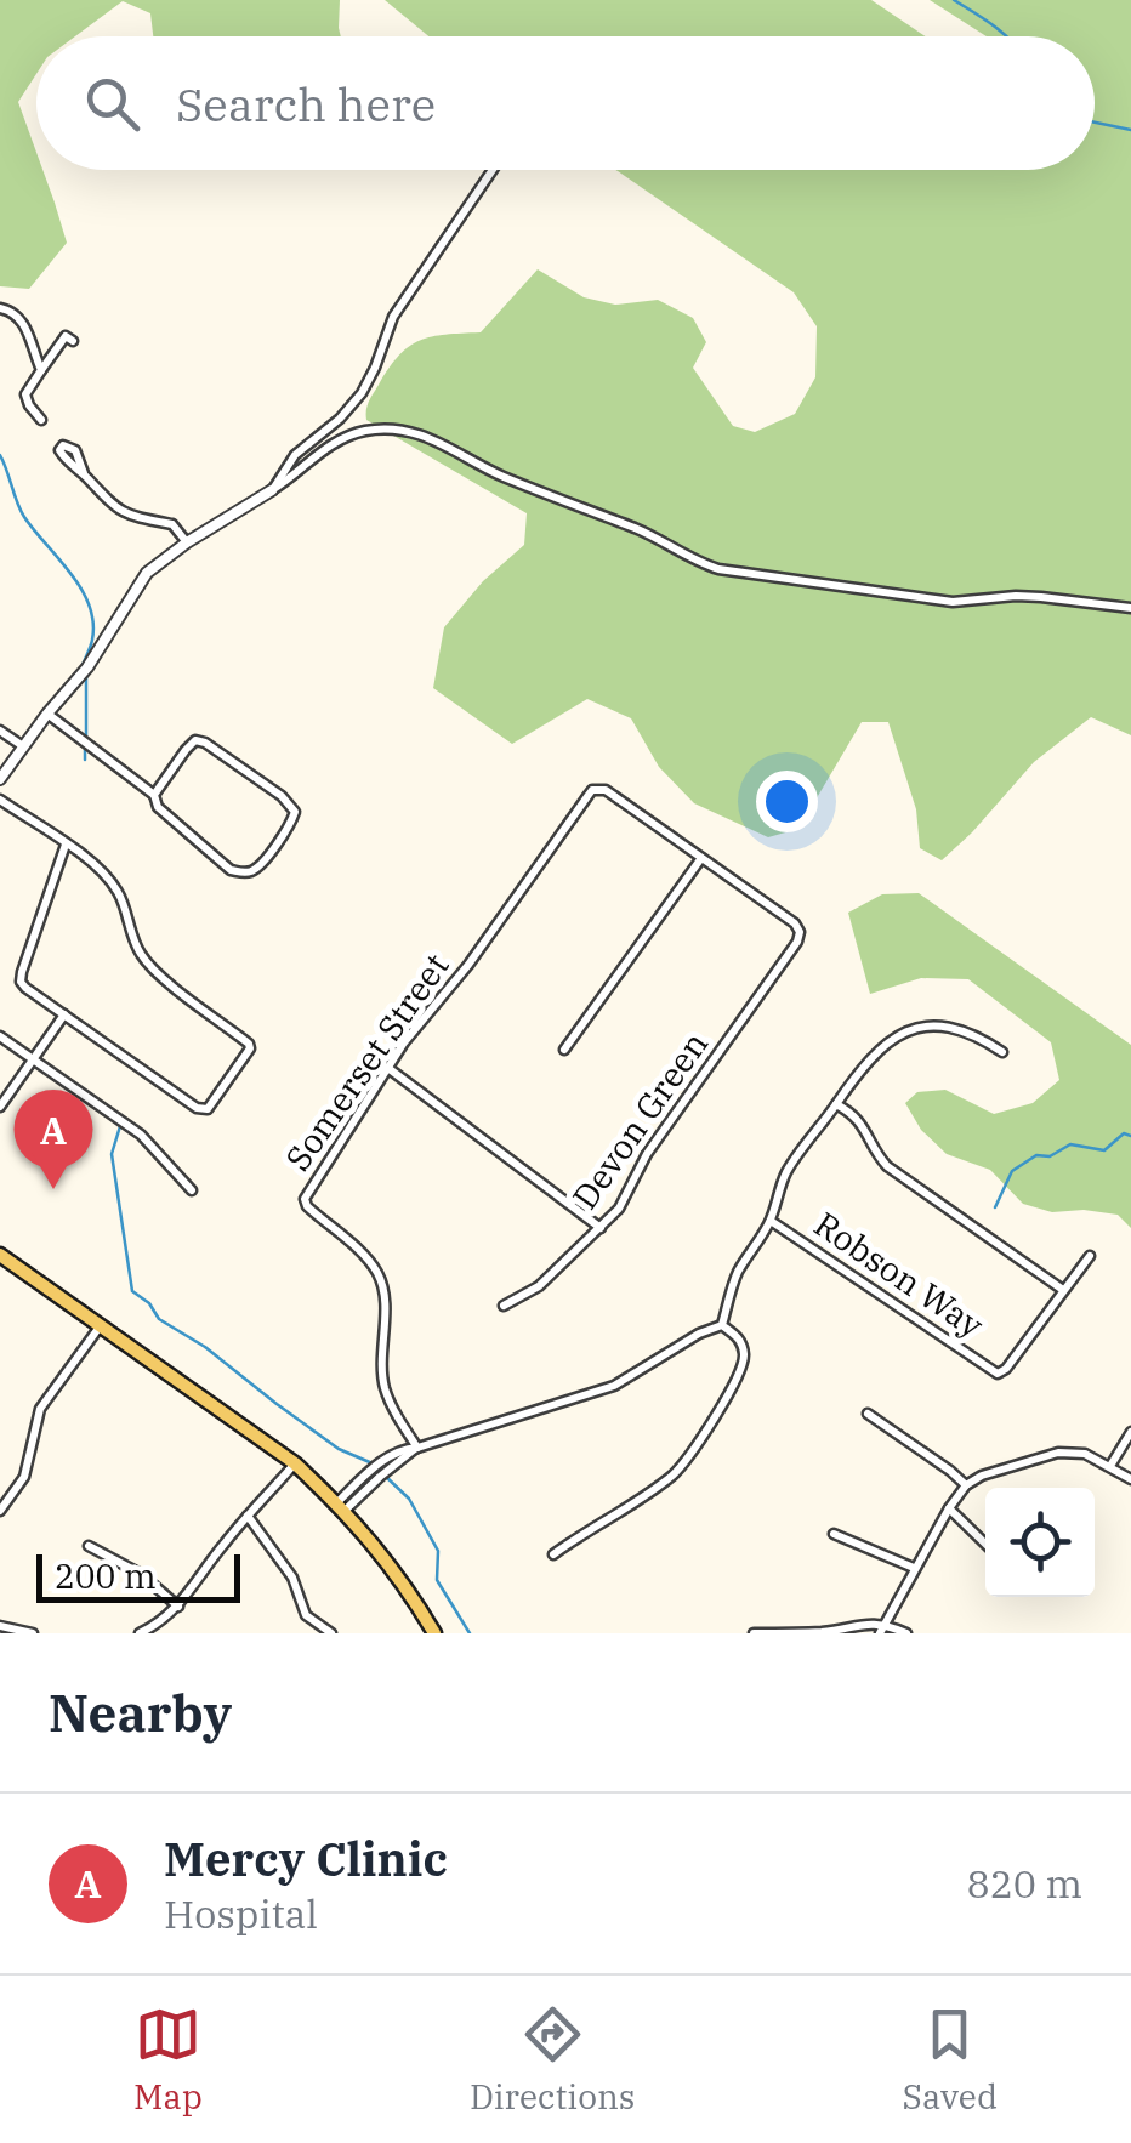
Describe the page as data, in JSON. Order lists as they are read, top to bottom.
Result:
{
  "streets": {
    "street": ["Somerset Street", "Devon Green", "Robson Way"]
  },
  "crossings": [
    ["Somerset Street", "Devon Green"]
  ],
  "scale_bar": "200 m",
  "page": {
    "search": "Search here",
    "pins": "A",
    "scale": "200 m",
    "heading": "Nearby",
    "list": [
      {
        "mark": "A",
        "name": "Mercy Clinic",
        "note": "Hospital",
        "value": "820 m"
      }
    ],
    "nav": ["Map", "Directions", "Saved"]
  }
}
